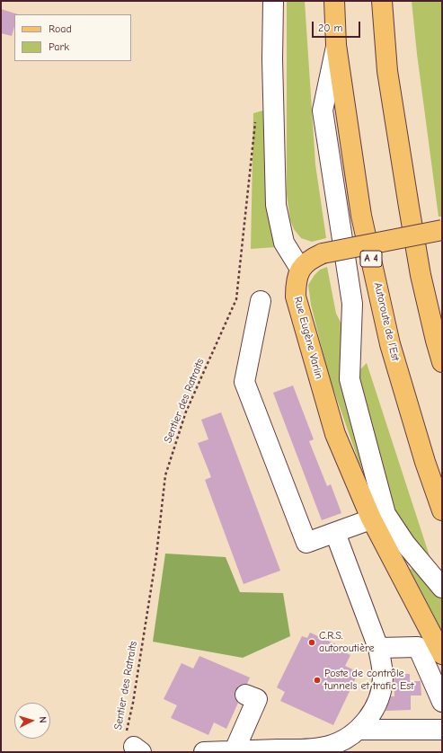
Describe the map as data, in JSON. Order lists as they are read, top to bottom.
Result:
{
  "streets": {
    "main road": ["A 4", "Autoroute de l’Est", "Rue Eugène Varlin"],
    "path": ["Sentier des Ratraits"]
  },
  "places": ["C.R.S. autoroutière", "Poste de contrôle tunnels et trafic Est"],
  "legend": ["Road", "Park"],
  "scale_bar": "20 m",
  "north": "right"
}
